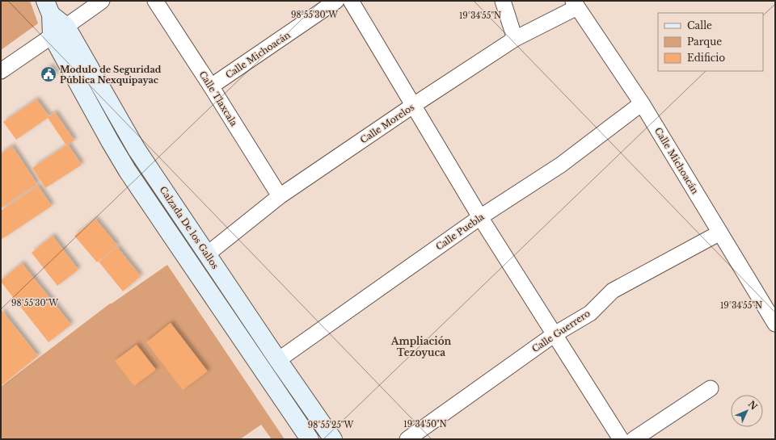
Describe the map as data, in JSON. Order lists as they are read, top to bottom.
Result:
{
  "streets": {
    "main road": ["Calzada De los Gallos"],
    "street": [
      "Calle Michoacán",
      "Calle Tlaxcala",
      "Calle Morelos",
      "Calle Puebla",
      "Calle Guerrero"
    ]
  },
  "crossings": [
    ["Calle Michoacán", "Calle Tlaxcala"],
    ["Calle Michoacán", "Calle Morelos"],
    ["Calle Michoacán", "Calle Puebla"],
    ["Calle Michoacán", "Calle Guerrero"],
    ["Calle Tlaxcala", "Calle Morelos"],
    ["Calle Morelos", "Calzada De los Gallos"],
    ["Calzada De los Gallos", "Calle Puebla"]
  ],
  "districts": ["Ampliación Tezoyuca"],
  "places": {
    "public building": ["Modulo de Seguridad Pública Nexquipayac"]
  },
  "legend": ["Calle", "Parque", "Edificio"],
  "north": "top right",
  "coordinates": [
    "98°55'30\"W",
    "19°34'55\"N",
    "19°34'50\"N",
    "98°55'25\"W"
  ]
}
